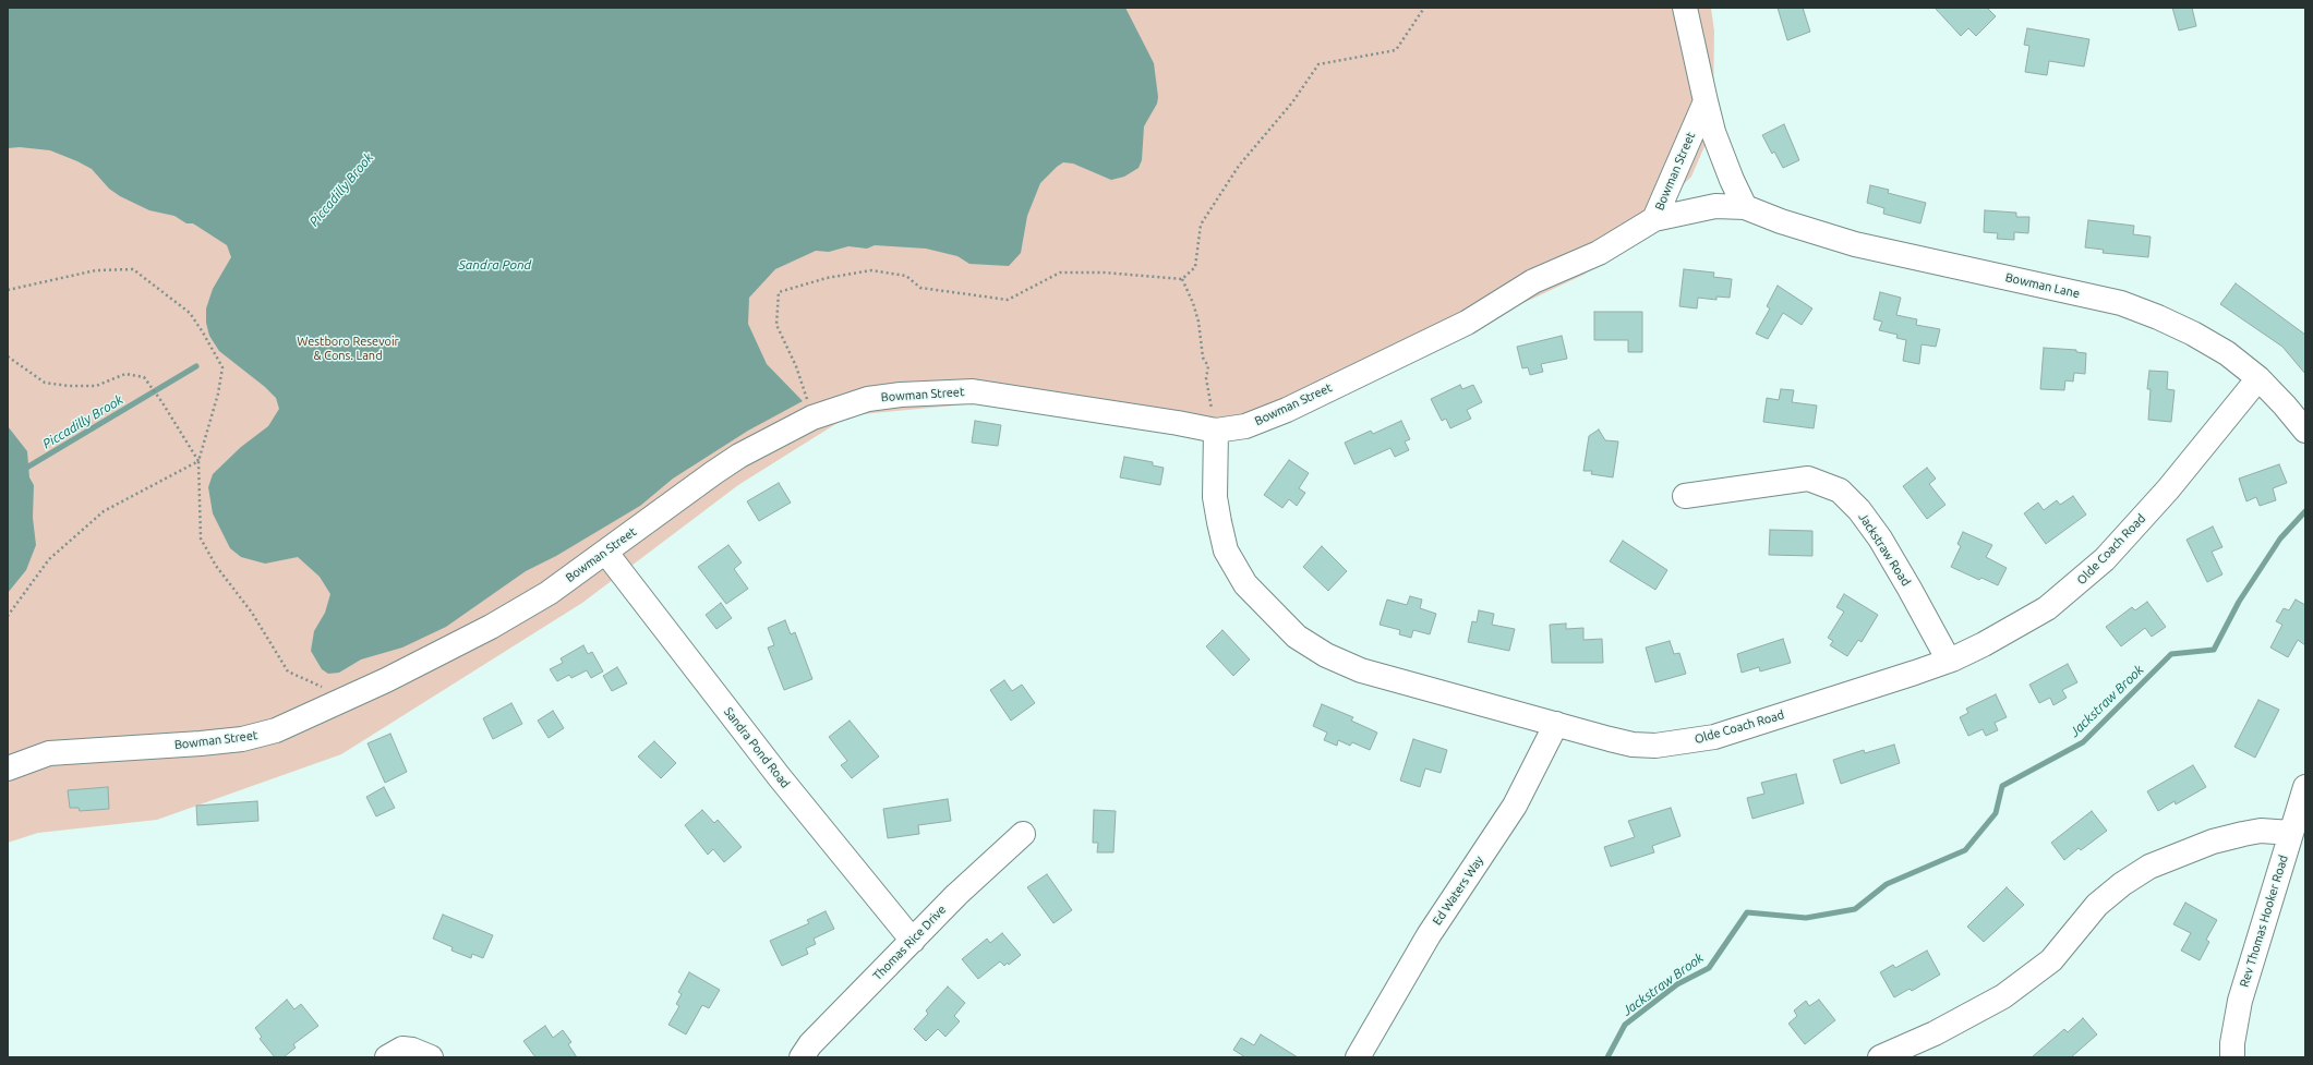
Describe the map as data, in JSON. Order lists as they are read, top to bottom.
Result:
{
  "streets": {
    "street": [
      "Bowman Street",
      "Bowman Lane",
      "Jackstraw Road",
      "Olde Coach Road",
      "Sandra Pond Road",
      "Ed Waters Way",
      "Rev Thomas Hooker Road",
      "Thomas Rice Drive"
    ]
  },
  "crossings": [
    ["Bowman Street", "Bowman Lane"],
    ["Bowman Street", "Olde Coach Road"],
    ["Bowman Street", "Sandra Pond Road"],
    ["Bowman Lane", "Olde Coach Road"],
    ["Jackstraw Road", "Olde Coach Road"],
    ["Olde Coach Road", "Ed Waters Way"],
    ["Sandra Pond Road", "Thomas Rice Drive"]
  ],
  "water": ["Piccadilly Brook", "Sandra Pond", "Jackstraw Brook"],
  "parks": ["Westboro Resevoir & Cons. Land"]
}
